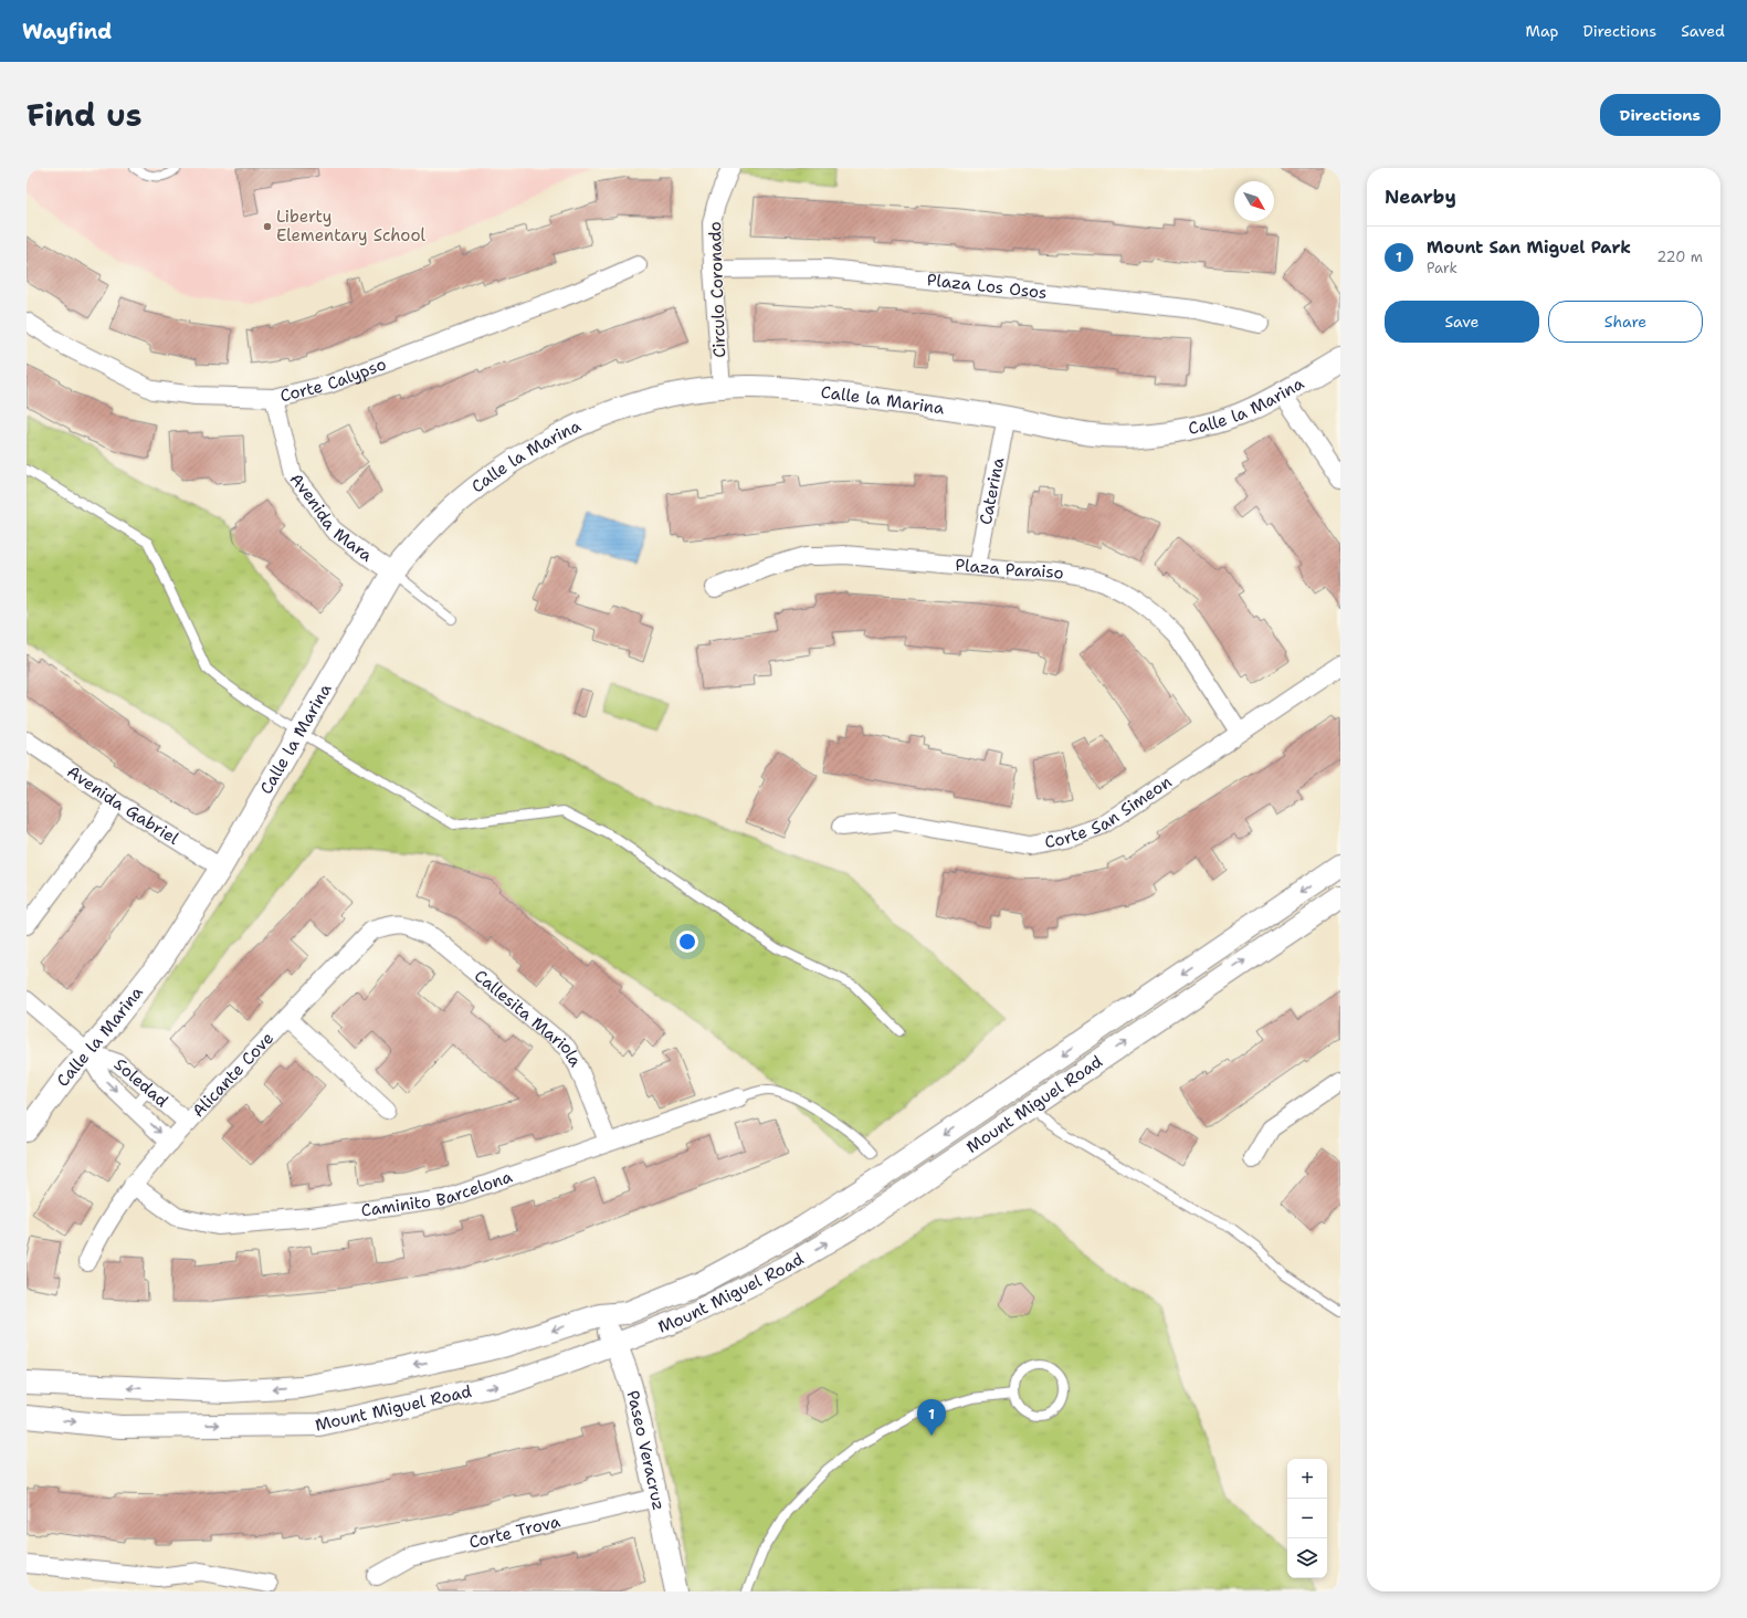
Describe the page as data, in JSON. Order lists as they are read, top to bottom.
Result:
{
  "streets": {
    "street": [
      "Plaza Los Osos",
      "Circulo Coronado",
      "Corte Calypso",
      "Calle la Marina",
      "Caterina",
      "Avenida Mara",
      "Plaza Paraiso",
      "Avenida Gabriel",
      "Corte San Simeon",
      "Callesita Mariola",
      "Alicante Cove",
      "Soledad",
      "Mount Miguel Road",
      "Caminito Barcelona",
      "Paseo Veracruz",
      "Corte Trova"
    ]
  },
  "crossings": [
    ["Plaza Los Osos", "Circulo Coronado"],
    ["Circulo Coronado", "Calle la Marina"],
    ["Corte Calypso", "Avenida Mara"],
    ["Calle la Marina", "Caterina"],
    ["Calle la Marina", "Avenida Mara"],
    ["Calle la Marina", "Avenida Gabriel"],
    ["Calle la Marina", "Soledad"],
    ["Caterina", "Plaza Paraiso"],
    ["Plaza Paraiso", "Corte San Simeon"],
    ["Callesita Mariola", "Alicante Cove"],
    ["Callesita Mariola", "Caminito Barcelona"],
    ["Alicante Cove", "Soledad"],
    ["Alicante Cove", "Caminito Barcelona"],
    ["Mount Miguel Road", "Paseo Veracruz"],
    ["Paseo Veracruz", "Corte Trova"]
  ],
  "places": ["Liberty Elementary School"],
  "north": "bottom right",
  "page": {
    "header": "Wayfind",
    "nav": ["Map", "Directions", "Saved"],
    "title": "Find us",
    "buttons": [
      "Directions",
      ["Save", "Share"]
    ],
    "heading": "Nearby",
    "list": [
      {
        "mark": "1",
        "name": "Mount San Miguel Park",
        "note": "Park",
        "value": "220 m"
      }
    ],
    "pins": "1",
    "map_buttons": ["+", "−"]
  }
}
